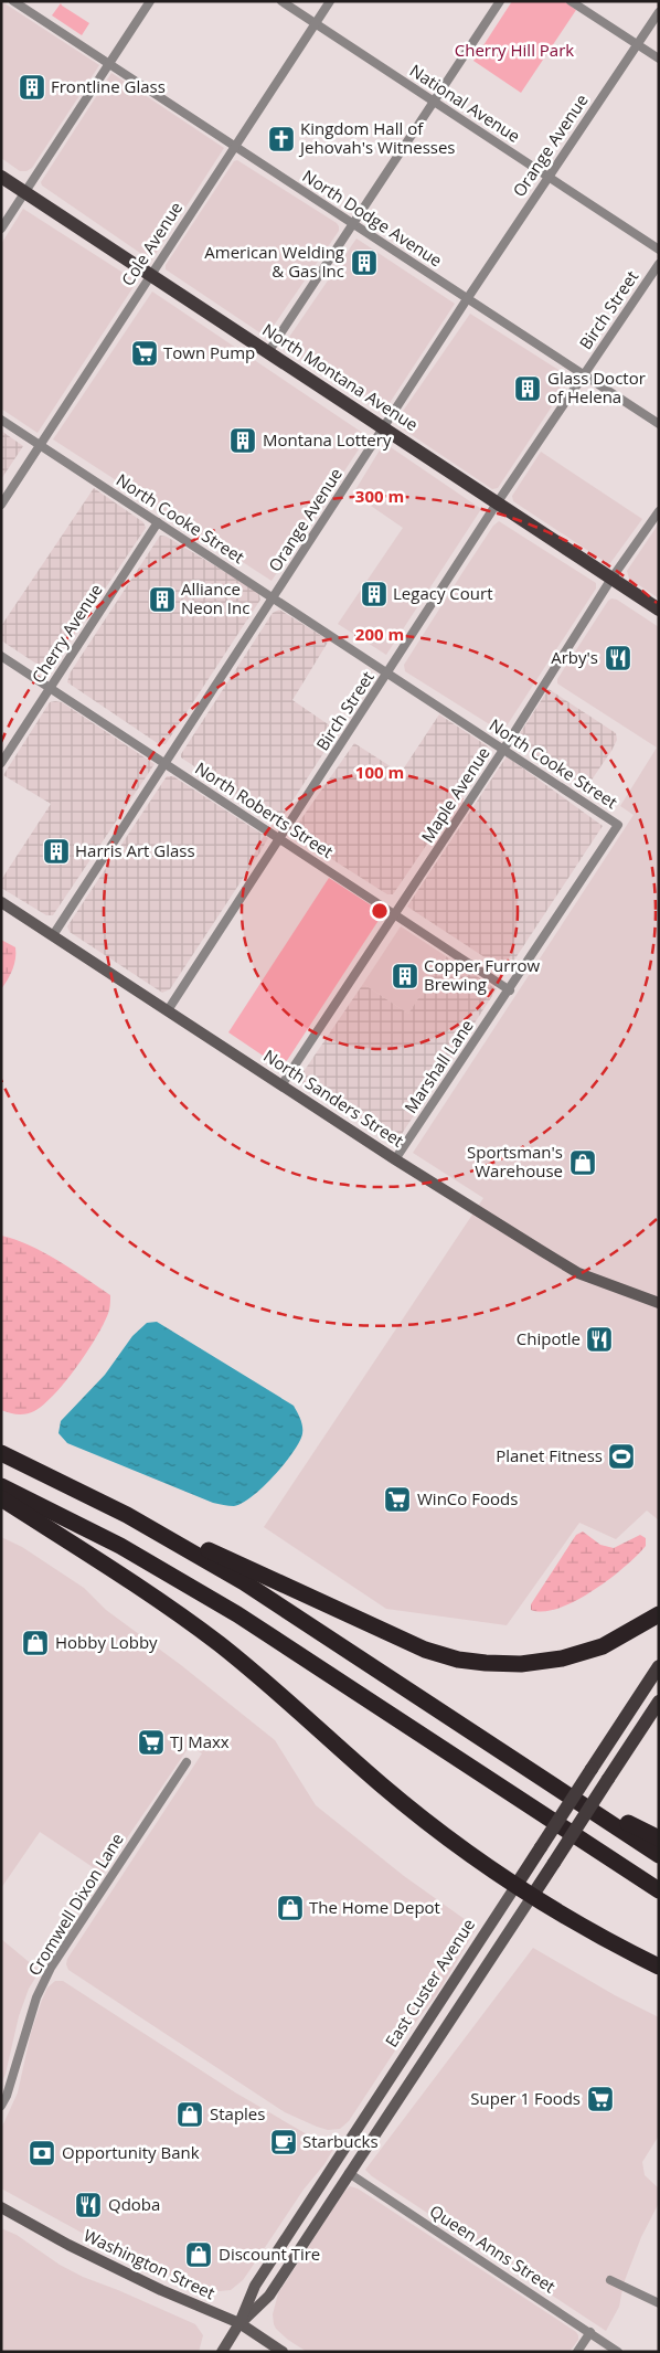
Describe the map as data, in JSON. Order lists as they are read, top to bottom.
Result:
{
  "streets": {
    "main road": [
      "North Montana Avenue",
      "North Sanders Street",
      "East Custer Avenue",
      "Washington Street"
    ],
    "street": [
      "National Avenue",
      "Orange Avenue",
      "North Dodge Avenue",
      "Cole Avenue",
      "Birch Street",
      "North Cooke Street",
      "Cherry Avenue",
      "Maple Avenue",
      "North Roberts Street",
      "Marshall Lane",
      "Cromwell Dixon Lane",
      "Queen Anns Street"
    ]
  },
  "crossings": [
    ["National Avenue", "Orange Avenue"],
    ["National Avenue", "Cole Avenue"],
    ["Orange Avenue", "North Dodge Avenue"],
    ["Orange Avenue", "North Montana Avenue"],
    ["Orange Avenue", "North Cooke Street"],
    ["Orange Avenue", "North Roberts Street"],
    ["Orange Avenue", "North Sanders Street"],
    ["North Dodge Avenue", "Cole Avenue"],
    ["North Dodge Avenue", "Birch Street"],
    ["Cole Avenue", "North Montana Avenue"],
    ["Cole Avenue", "North Cooke Street"],
    ["Birch Street", "North Montana Avenue"],
    ["Birch Street", "North Cooke Street"],
    ["Birch Street", "North Roberts Street"],
    ["Birch Street", "North Sanders Street"],
    ["North Montana Avenue", "Maple Avenue"],
    ["North Cooke Street", "Cherry Avenue"],
    ["North Cooke Street", "Maple Avenue"],
    ["North Cooke Street", "Marshall Lane"],
    ["Cherry Avenue", "North Roberts Street"],
    ["Maple Avenue", "North Roberts Street"],
    ["Maple Avenue", "North Sanders Street"],
    ["North Roberts Street", "Marshall Lane"],
    ["Marshall Lane", "North Sanders Street"],
    ["East Custer Avenue", "Queen Anns Street"],
    ["East Custer Avenue", "Washington Street"]
  ],
  "parks": ["Cherry Hill Park"],
  "places": {
    "building": [
      "Frontline Glass",
      "American Welding & Gas Inc",
      "Glass Doctor of Helena",
      "Montana Lottery",
      "Legacy Court",
      "Alliance Neon Inc",
      "Harris Art Glass",
      "Copper Furrow Brewing"
    ],
    "church": ["Kingdom Hall of Jehovah's Witnesses"],
    "supermarket": [
      "Town Pump",
      "WinCo Foods",
      "TJ Maxx",
      "Super 1 Foods"
    ],
    "restaurant": ["Arby's", "Chipotle", "Qdoba"],
    "shop": [
      "Sportsman's Warehouse",
      "Hobby Lobby",
      "The Home Depot",
      "Staples",
      "Discount Tire"
    ],
    "sports": ["Planet Fitness"],
    "cafe": ["Starbucks"],
    "bank": ["Opportunity Bank"]
  },
  "rings": ["300 m", "200 m", "100 m"]
}
